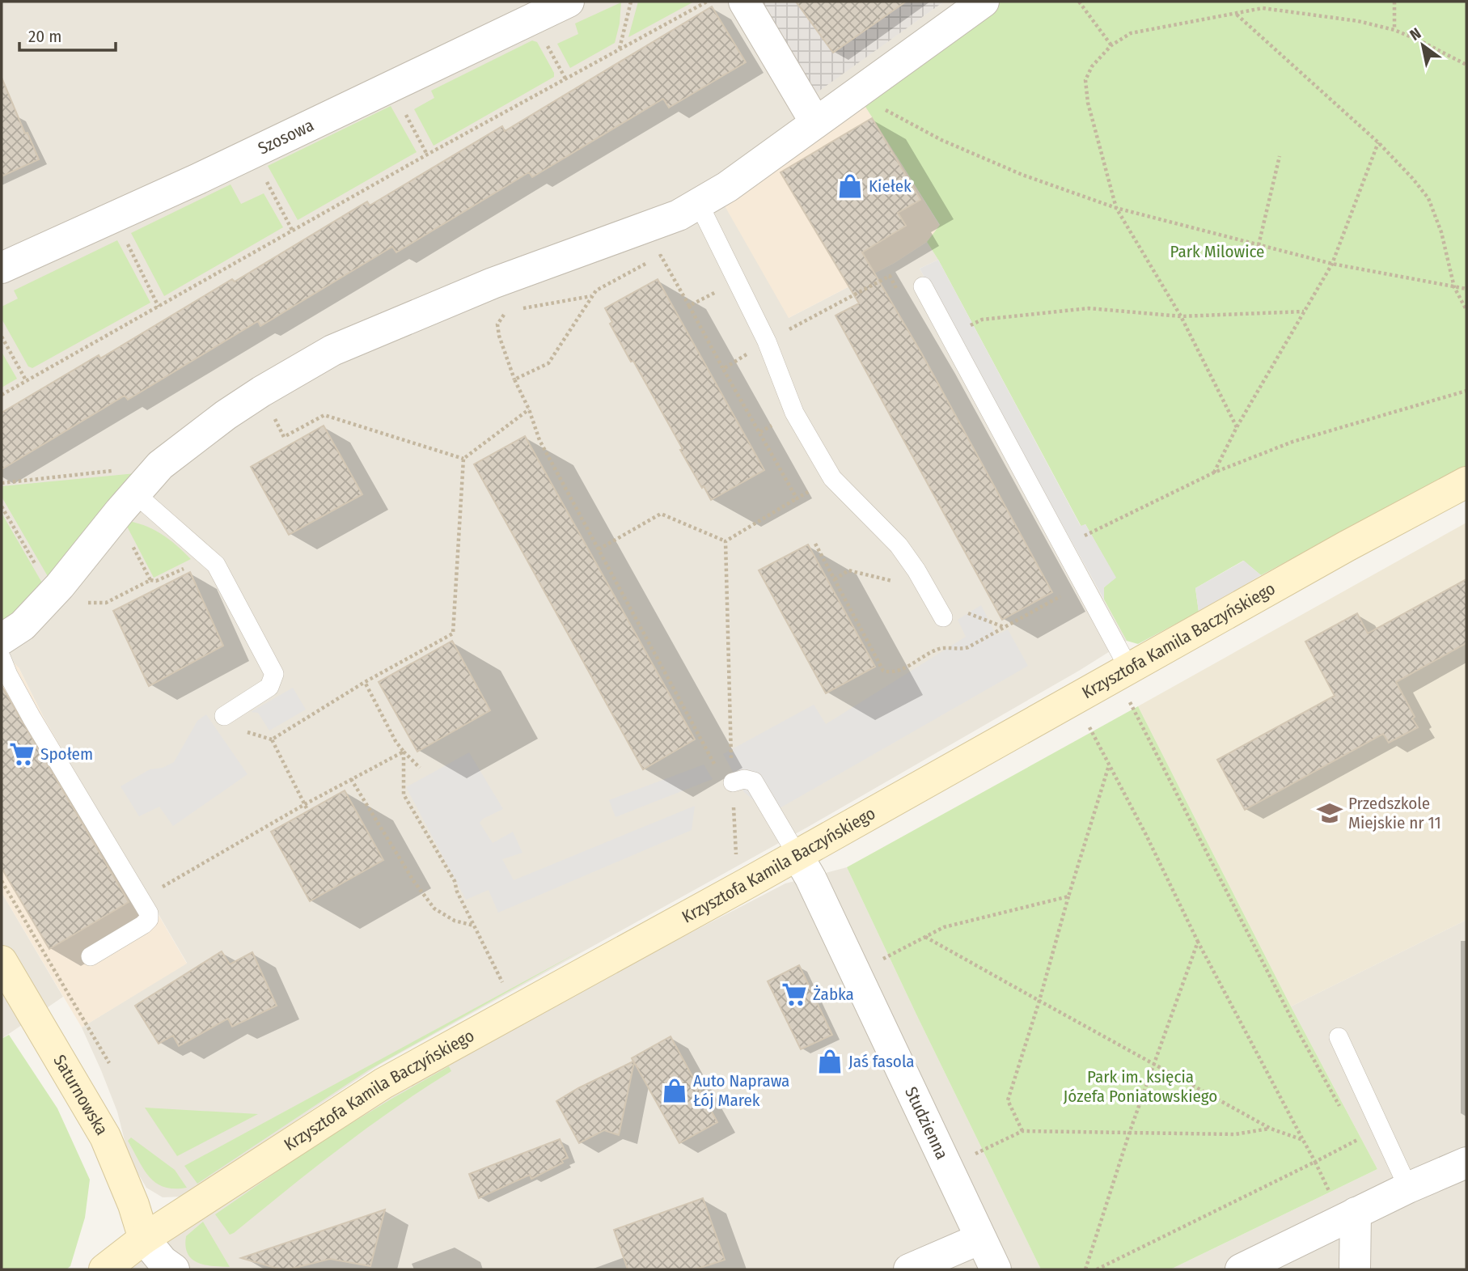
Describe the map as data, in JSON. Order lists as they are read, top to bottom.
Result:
{
  "streets": {
    "street": [
      "Szosowa",
      "Krzysztofa Kamila Baczyńskiego",
      "Saturnowska",
      "Studzienna"
    ]
  },
  "crossings": [
    ["Krzysztofa Kamila Baczyńskiego", "Saturnowska"],
    ["Krzysztofa Kamila Baczyńskiego", "Studzienna"]
  ],
  "parks": ["Park Milowice", "Park im. księcia Józefa Poniatowskiego"],
  "places": {
    "shop": ["Kiełek", "Jaś fasola", "Auto Naprawa Łój Marek"],
    "supermarket": ["Społem", "Żabka"],
    "school or university": ["Przedszkole Miejskie nr 11"]
  },
  "scale_bar": "20 m",
  "north": "top left"
}
